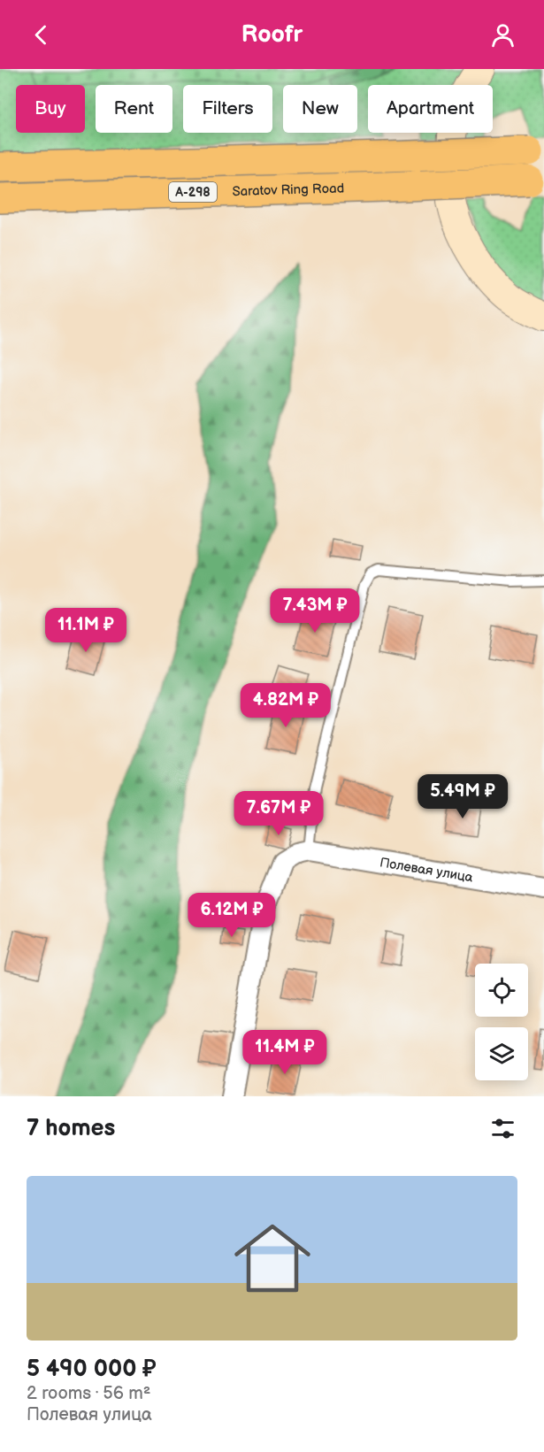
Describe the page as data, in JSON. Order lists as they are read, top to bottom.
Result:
{
  "streets": {
    "highway": ["Saratov Ring Road", "А-298"],
    "street": ["Полевая улица"]
  },
  "page": {
    "header": "Roofr",
    "chip": [
      "Buy",
      "Rent",
      "Filters",
      "New",
      "Apartment"
    ],
    "price": [
      "7.43M ₽",
      "11.1M ₽",
      "4.82M ₽",
      "5.49M ₽",
      "7.67M ₽",
      "6.12M ₽",
      "11.4M ₽"
    ],
    "heading": "7 homes",
    "list": [
      {
        "name": "5 490 000 ₽",
        "note": "2 rooms · 56 m² · Полевая улица"
      }
    ]
  }
}
